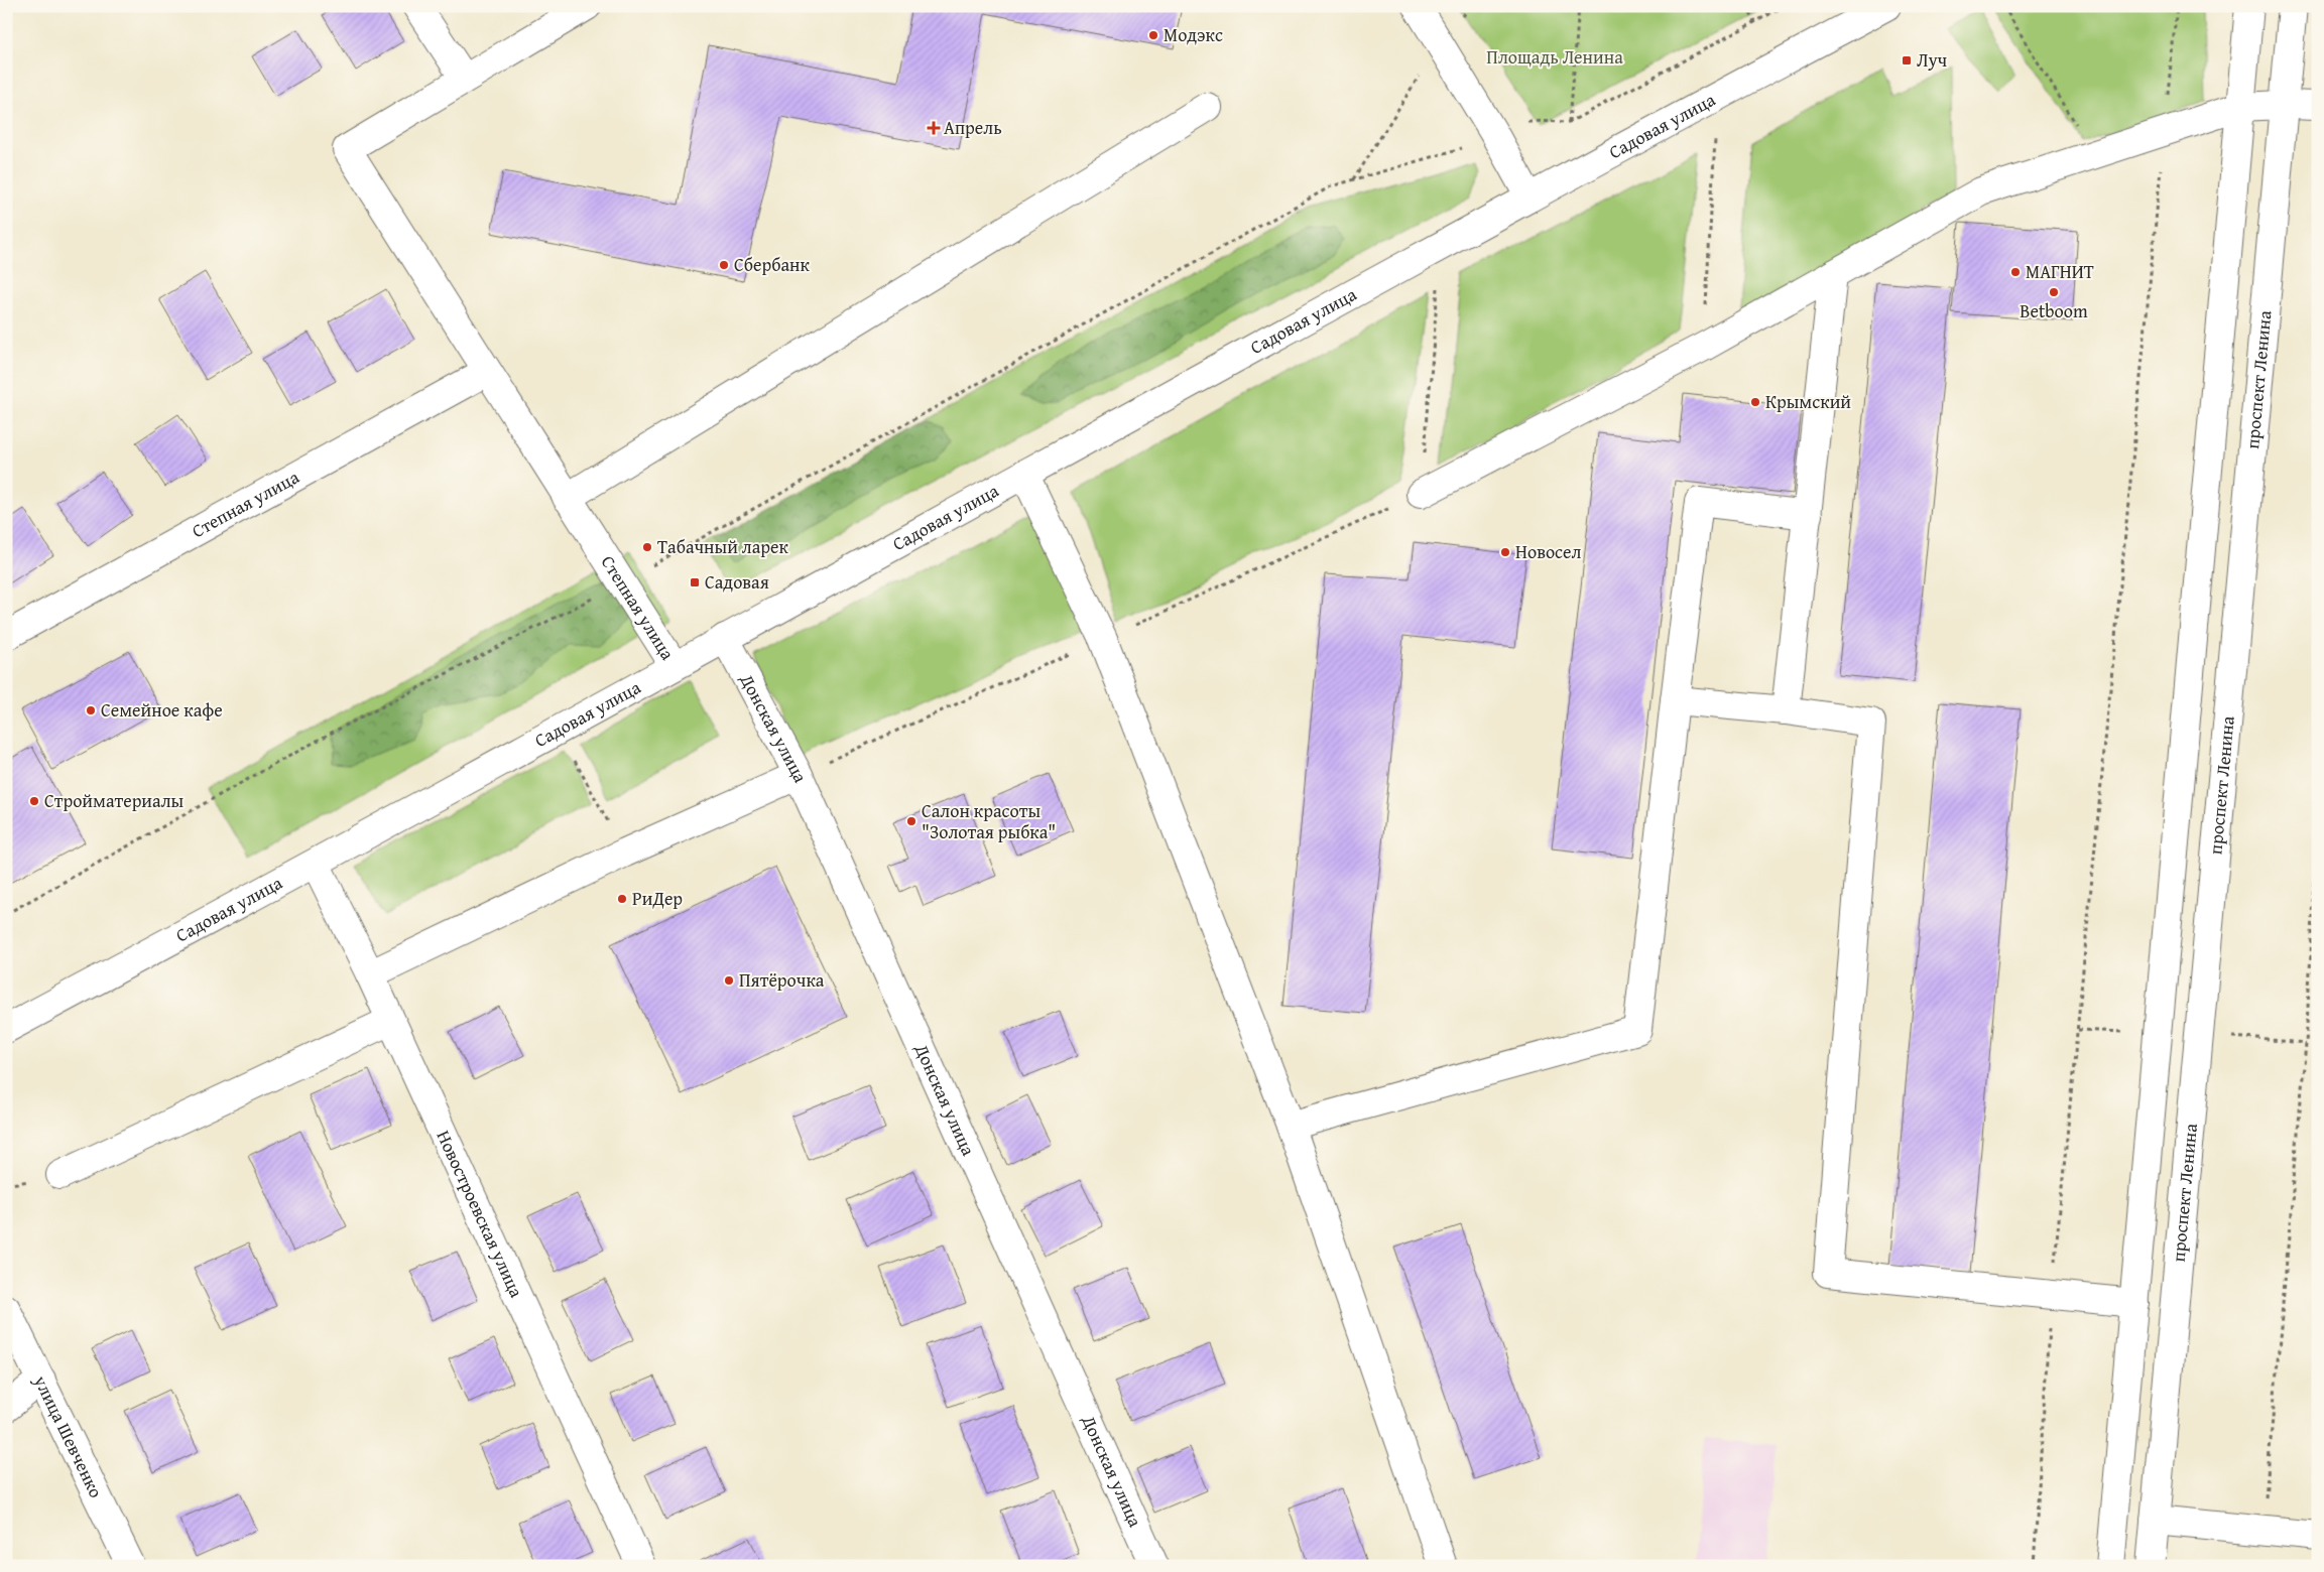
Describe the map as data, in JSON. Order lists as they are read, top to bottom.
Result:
{
  "streets": {
    "street": [
      "Садовая улица",
      "проспект Ленина",
      "Степная улица",
      "Донская улица",
      "Новостроевская улица",
      "улица Шевченко"
    ]
  },
  "crossings": [
    ["Садовая улица", "Степная улица"],
    ["Садовая улица", "Донская улица"],
    ["Садовая улица", "Новостроевская улица"]
  ],
  "parks": ["Площадь Ленина"],
  "places": {
    "other": [
      "Модэкс",
      "Сбербанк",
      "МАГНИТ",
      "Betboom",
      "Крымский",
      "Табачный ларек",
      "Новосел",
      "Семейное кафе",
      "Стройматериалы",
      "Салон красоты \"Золотая рыбка\"",
      "РиДер",
      "Пятёрочка"
    ],
    "transit": ["Луч", "Садовая"],
    "health": ["Апрель"]
  }
}
